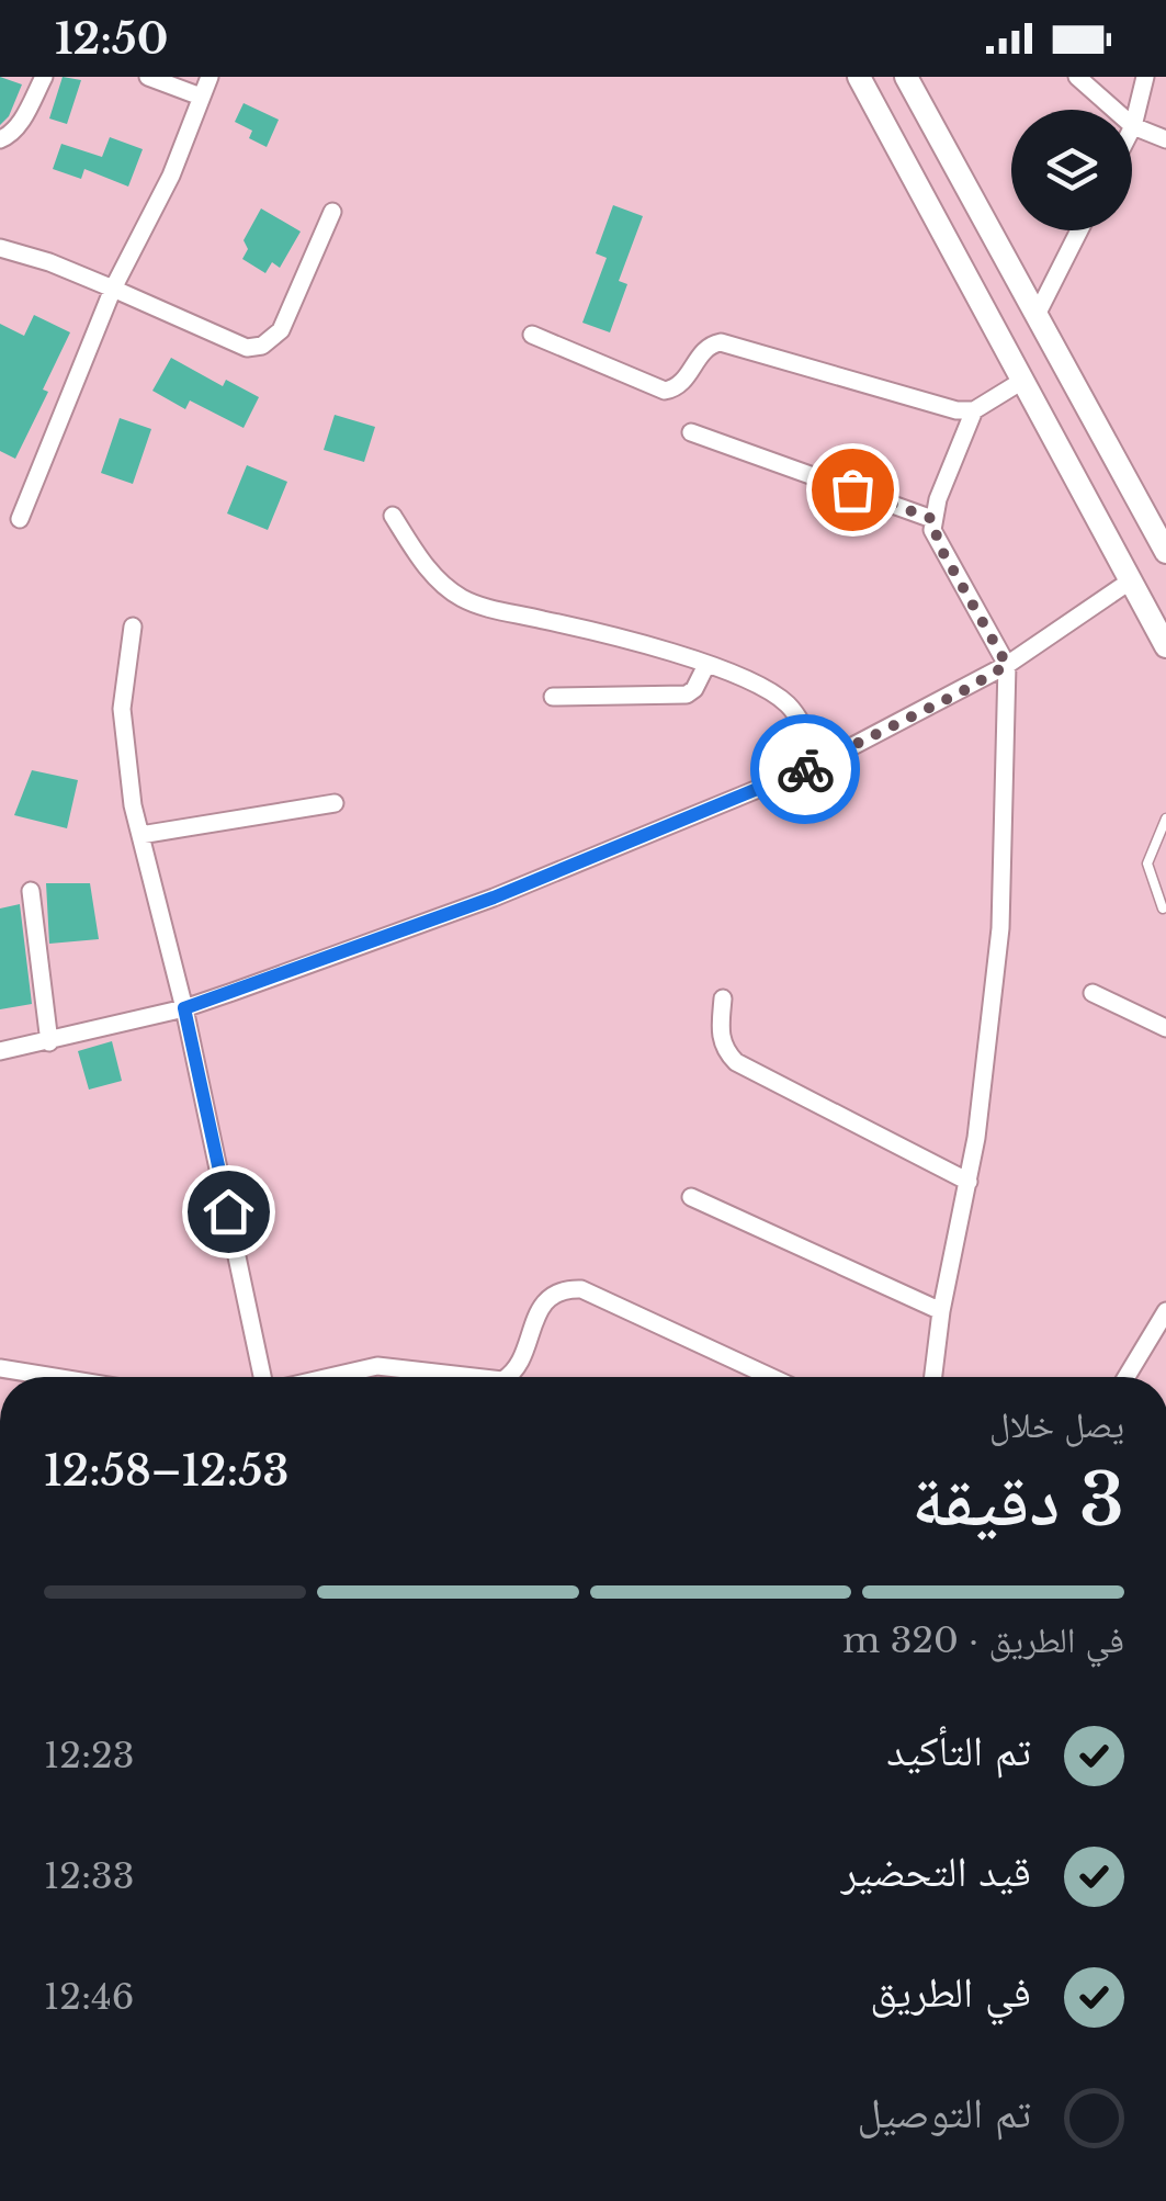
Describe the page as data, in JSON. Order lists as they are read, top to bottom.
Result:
{
  "page": {
    "status": "12:50",
    "heading": ["3 دقيقة", "يصل خلال", "12:53–12:58"],
    "bar": "في الطريق · 320 m",
    "list": [
      ["تم التأكيد", "12:23"],
      ["قيد التحضير", "12:33"],
      ["في الطريق", "12:46"],
      "تم التوصيل"
    ]
  }
}
